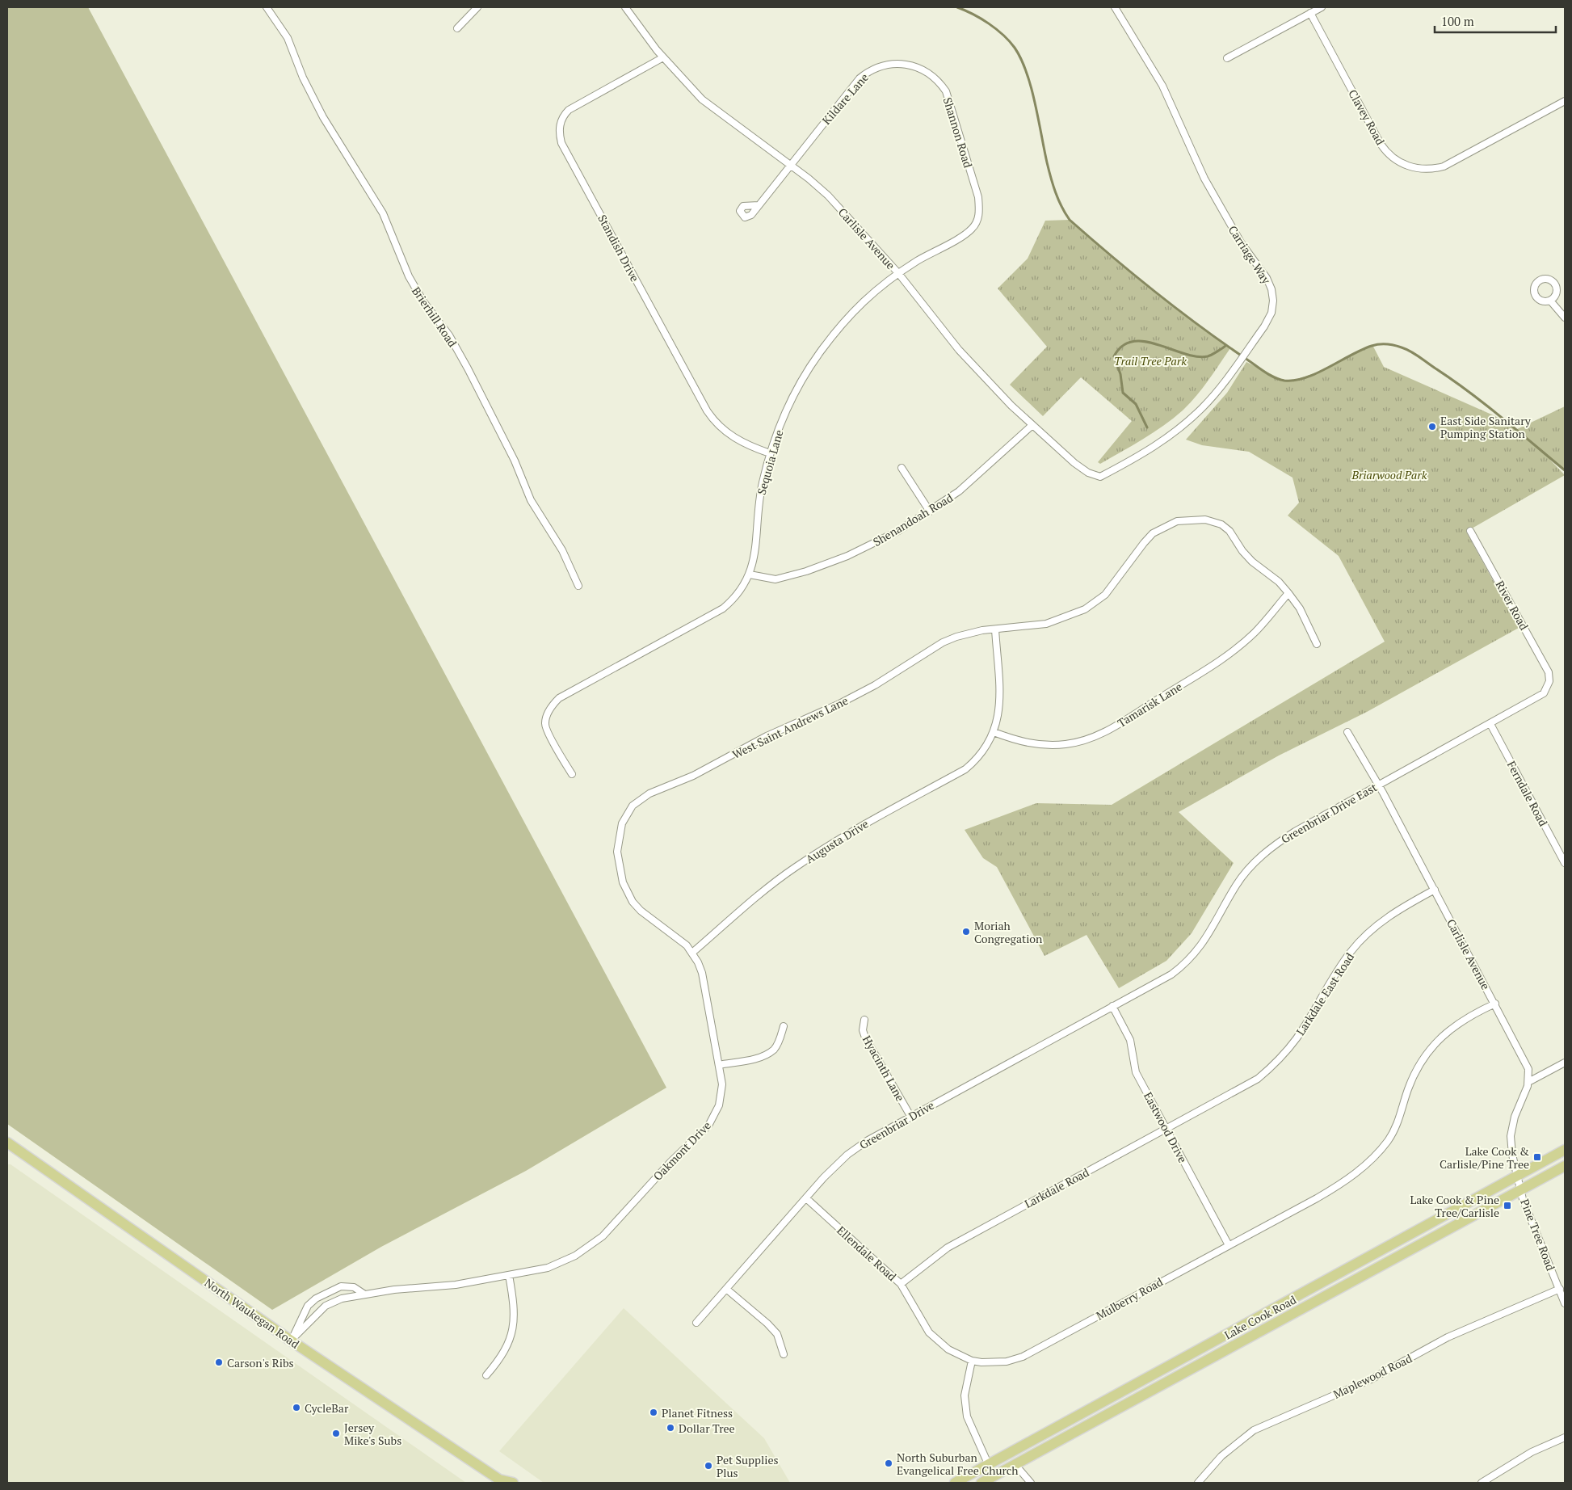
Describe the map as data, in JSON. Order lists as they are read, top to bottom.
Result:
{
  "streets": {
    "main road": ["North Waukegan Road", "Lake Cook Road"],
    "street": [
      "Kildare Lane",
      "Clavey Road",
      "Shannon Road",
      "Carlisle Avenue",
      "Standish Drive",
      "Carriage Way",
      "Brierhill Road",
      "Sequoia Lane",
      "Shenandoah Road",
      "River Road",
      "Tamarisk Lane",
      "West Saint Andrews Lane",
      "Ferndale Road",
      "Greenbriar Drive East",
      "Augusta Drive",
      "Larkdale East Road",
      "Hyacinth Lane",
      "Greenbriar Drive",
      "Eastwood Drive",
      "Oakmont Drive",
      "Larkdale Road",
      "Pine Tree Road",
      "Ellendale Road",
      "Mulberry Road",
      "Maplewood Road"
    ]
  },
  "crossings": [
    ["Kildare Lane", "Shannon Road"],
    ["Kildare Lane", "Carlisle Avenue"],
    ["Shannon Road", "Sequoia Lane"],
    ["Carlisle Avenue", "Standish Drive"],
    ["Carlisle Avenue", "Carriage Way"],
    ["Carlisle Avenue", "Sequoia Lane"],
    ["Carlisle Avenue", "Shenandoah Road"],
    ["Carlisle Avenue", "Greenbriar Drive East"],
    ["Carlisle Avenue", "Larkdale East Road"],
    ["Carlisle Avenue", "Pine Tree Road"],
    ["Carlisle Avenue", "Mulberry Road"],
    ["Carlisle Avenue", "Lake Cook Road"],
    ["Standish Drive", "Sequoia Lane"],
    ["Sequoia Lane", "Shenandoah Road"],
    ["River Road", "Greenbriar Drive East"],
    ["Tamarisk Lane", "West Saint Andrews Lane"],
    ["Tamarisk Lane", "Augusta Drive"],
    ["West Saint Andrews Lane", "Oakmont Drive"],
    ["Ferndale Road", "Greenbriar Drive East"],
    ["Greenbriar Drive East", "Greenbriar Drive"],
    ["Augusta Drive", "Oakmont Drive"],
    ["Larkdale East Road", "Larkdale Road"],
    ["Hyacinth Lane", "Greenbriar Drive"],
    ["Greenbriar Drive", "Eastwood Drive"],
    ["Greenbriar Drive", "Ellendale Road"],
    ["Eastwood Drive", "Larkdale Road"],
    ["Eastwood Drive", "Mulberry Road"],
    ["Oakmont Drive", "North Waukegan Road"],
    ["Larkdale Road", "Ellendale Road"],
    ["Pine Tree Road", "Lake Cook Road"],
    ["Pine Tree Road", "Maplewood Road"],
    ["Ellendale Road", "Mulberry Road"]
  ],
  "parks": ["Trail Tree Park", "Briarwood Park"],
  "places": {
    "other": [
      "East Side Sanitary Pumping Station",
      "Moriah Congregation",
      "Carson's Ribs",
      "CycleBar",
      "Planet Fitness",
      "Dollar Tree",
      "Jersey Mike's Subs",
      "North Suburban Evangelical Free Church",
      "Pet Supplies Plus"
    ],
    "transit": ["Lake Cook & Carlisle/Pine Tree", "Lake Cook & Pine Tree/Carlisle"]
  },
  "scale_bar": "100 m"
}
